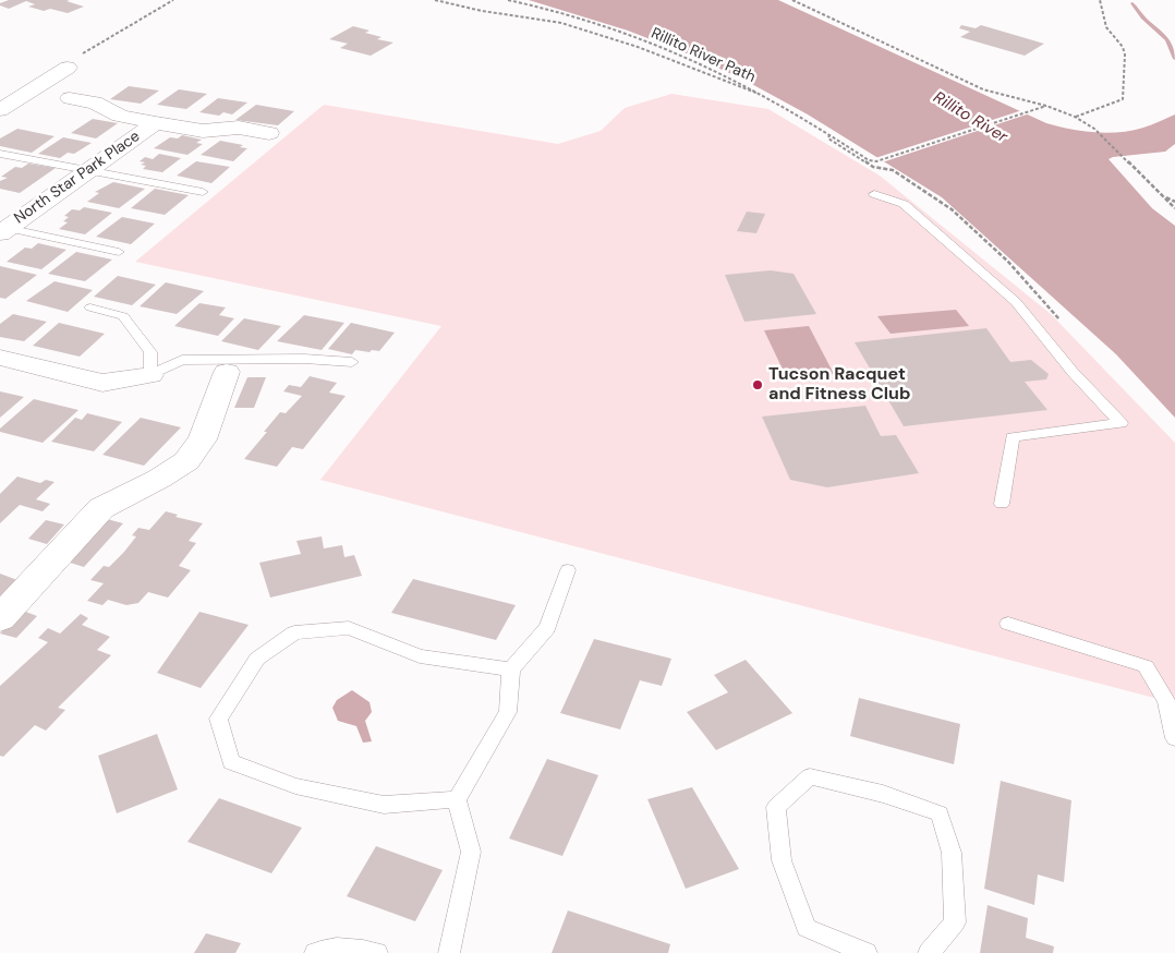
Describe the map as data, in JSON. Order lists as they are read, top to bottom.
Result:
{
  "streets": {
    "street": ["North Star Park Place"],
    "path": ["Rillito River Path"]
  },
  "water": ["Rillito River"],
  "places": ["Tucson Racquet and Fitness Club"]
}
